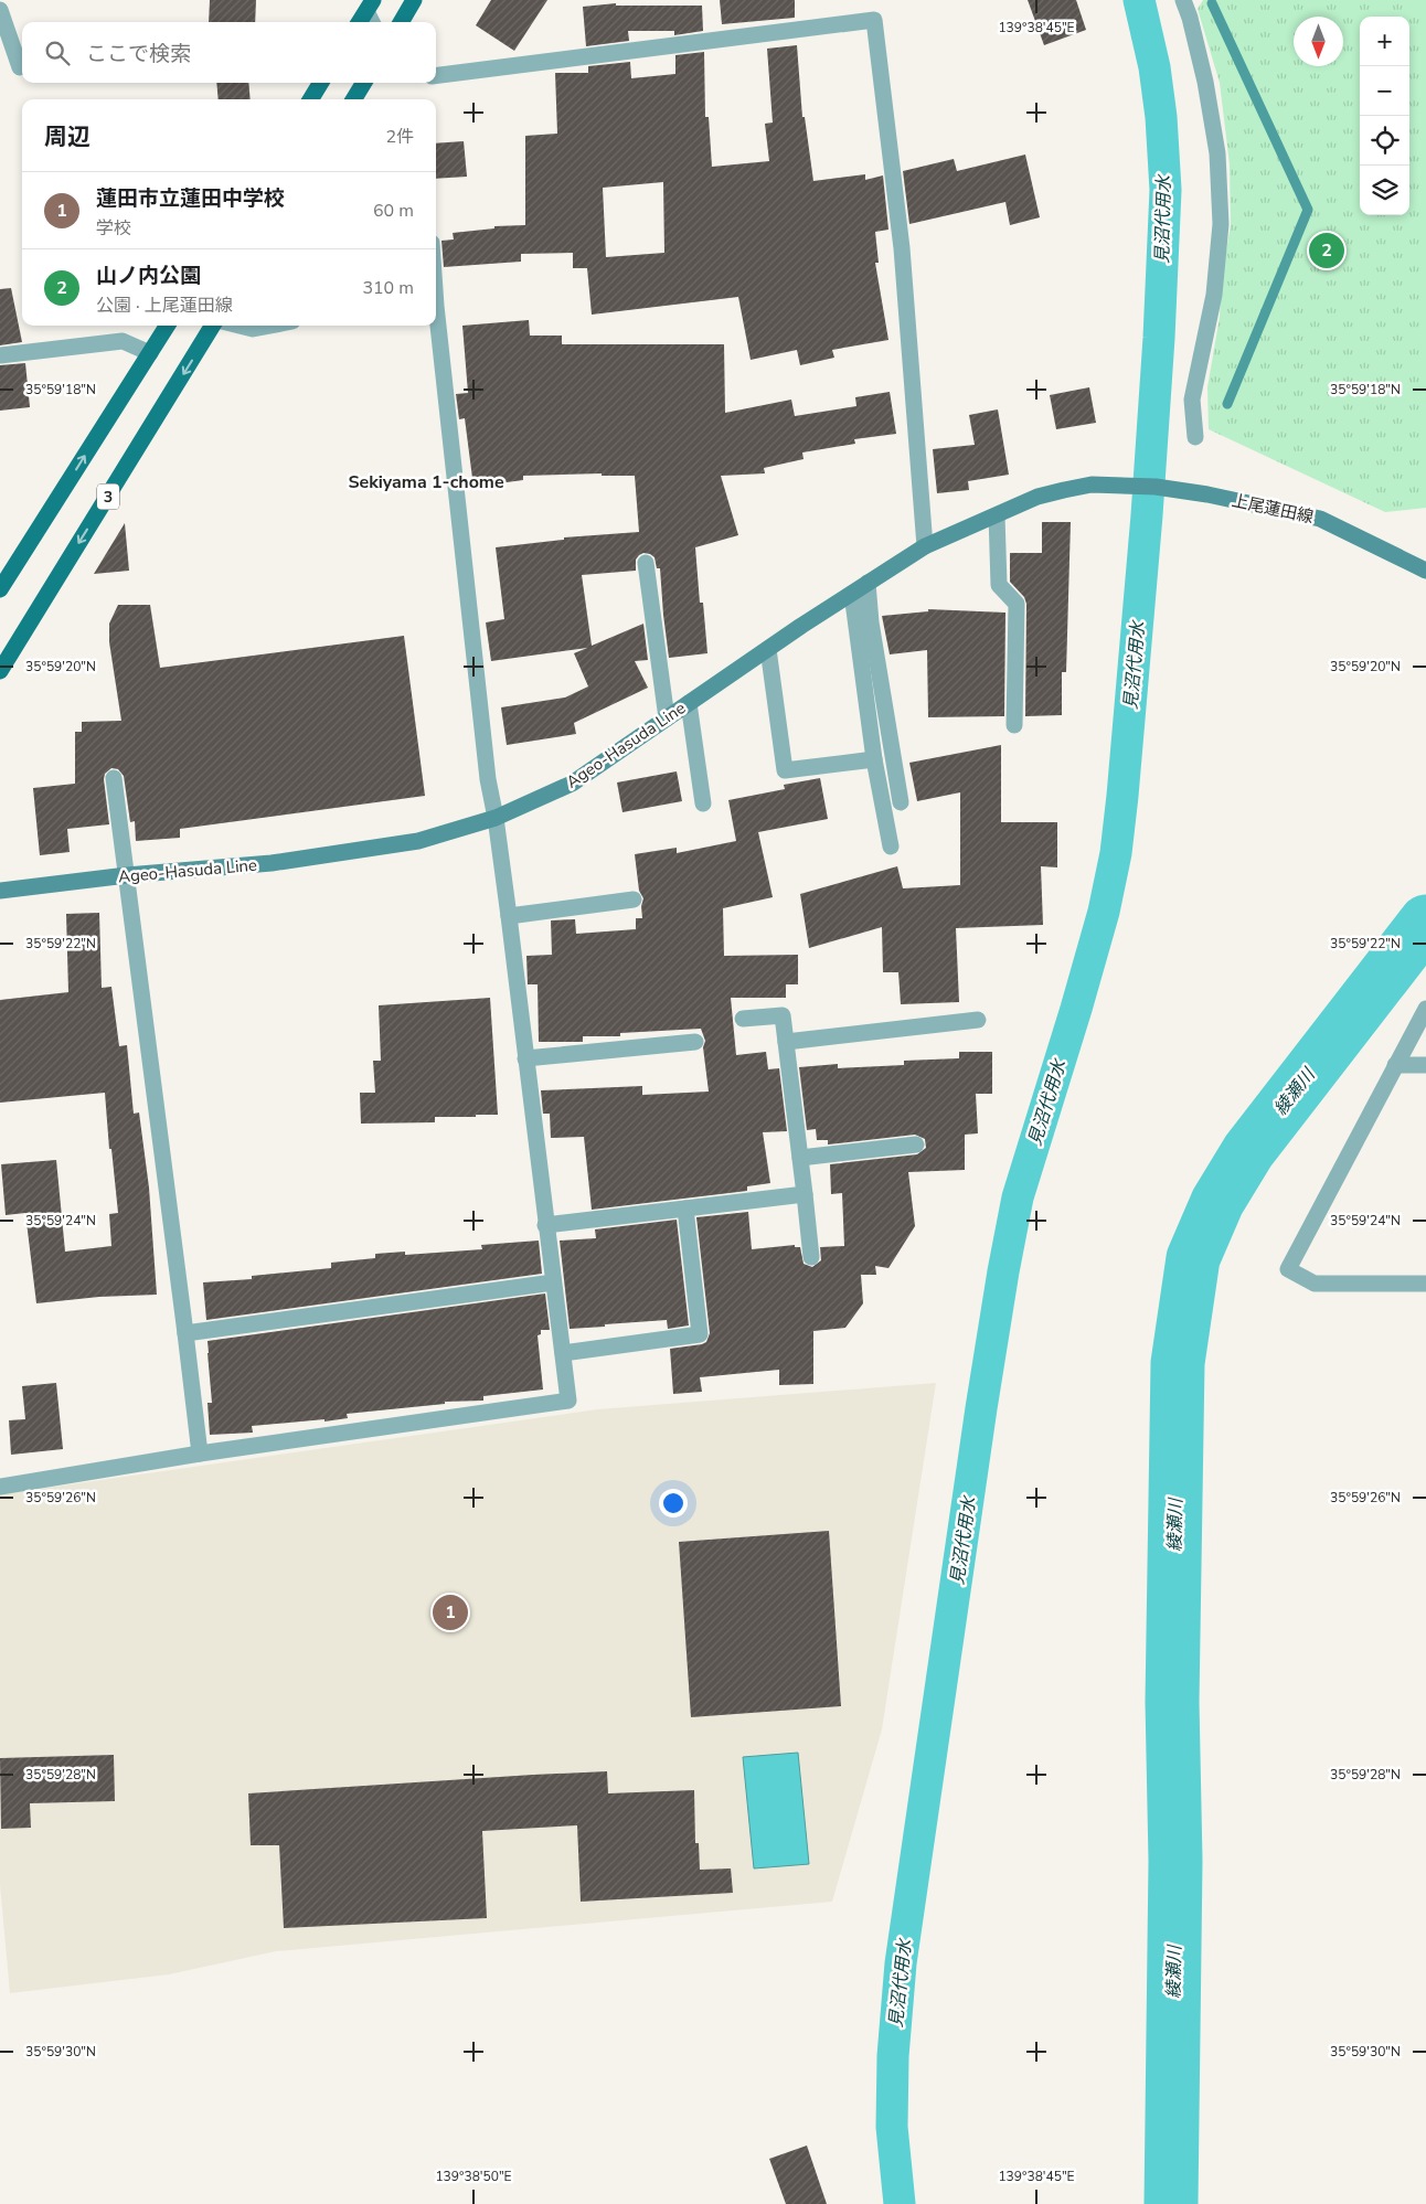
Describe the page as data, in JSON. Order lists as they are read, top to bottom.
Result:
{
  "streets": {
    "main road": ["3", "上尾蓮田線", "Ageo-Hasuda Line"]
  },
  "crossings": [
    ["上尾蓮田線", "Ageo-Hasuda Line"]
  ],
  "districts": ["Sekiyama 1-chome"],
  "water": ["見沼代用水", "綾瀬川"],
  "north": "bottom",
  "page": {
    "map_buttons": ["+", "−"],
    "search": "ここで検索",
    "heading": ["周辺", "2件"],
    "list": [
      {
        "mark": "1",
        "name": "蓮田市立蓮田中学校",
        "note": "学校",
        "value": "60 m"
      },
      {
        "mark": "2",
        "name": "山ノ内公園",
        "note": "公園 · 上尾蓮田線",
        "value": "310 m"
      }
    ],
    "pins": ["2", "1"]
  },
  "coordinates": [
    "139°38'45\"E",
    "35°59'18\"N",
    "35°59'20\"N",
    "35°59'22\"N",
    "35°59'24\"N",
    "35°59'26\"N",
    "35°59'28\"N",
    "35°59'30\"N",
    "139°38'50\"E"
  ]
}
